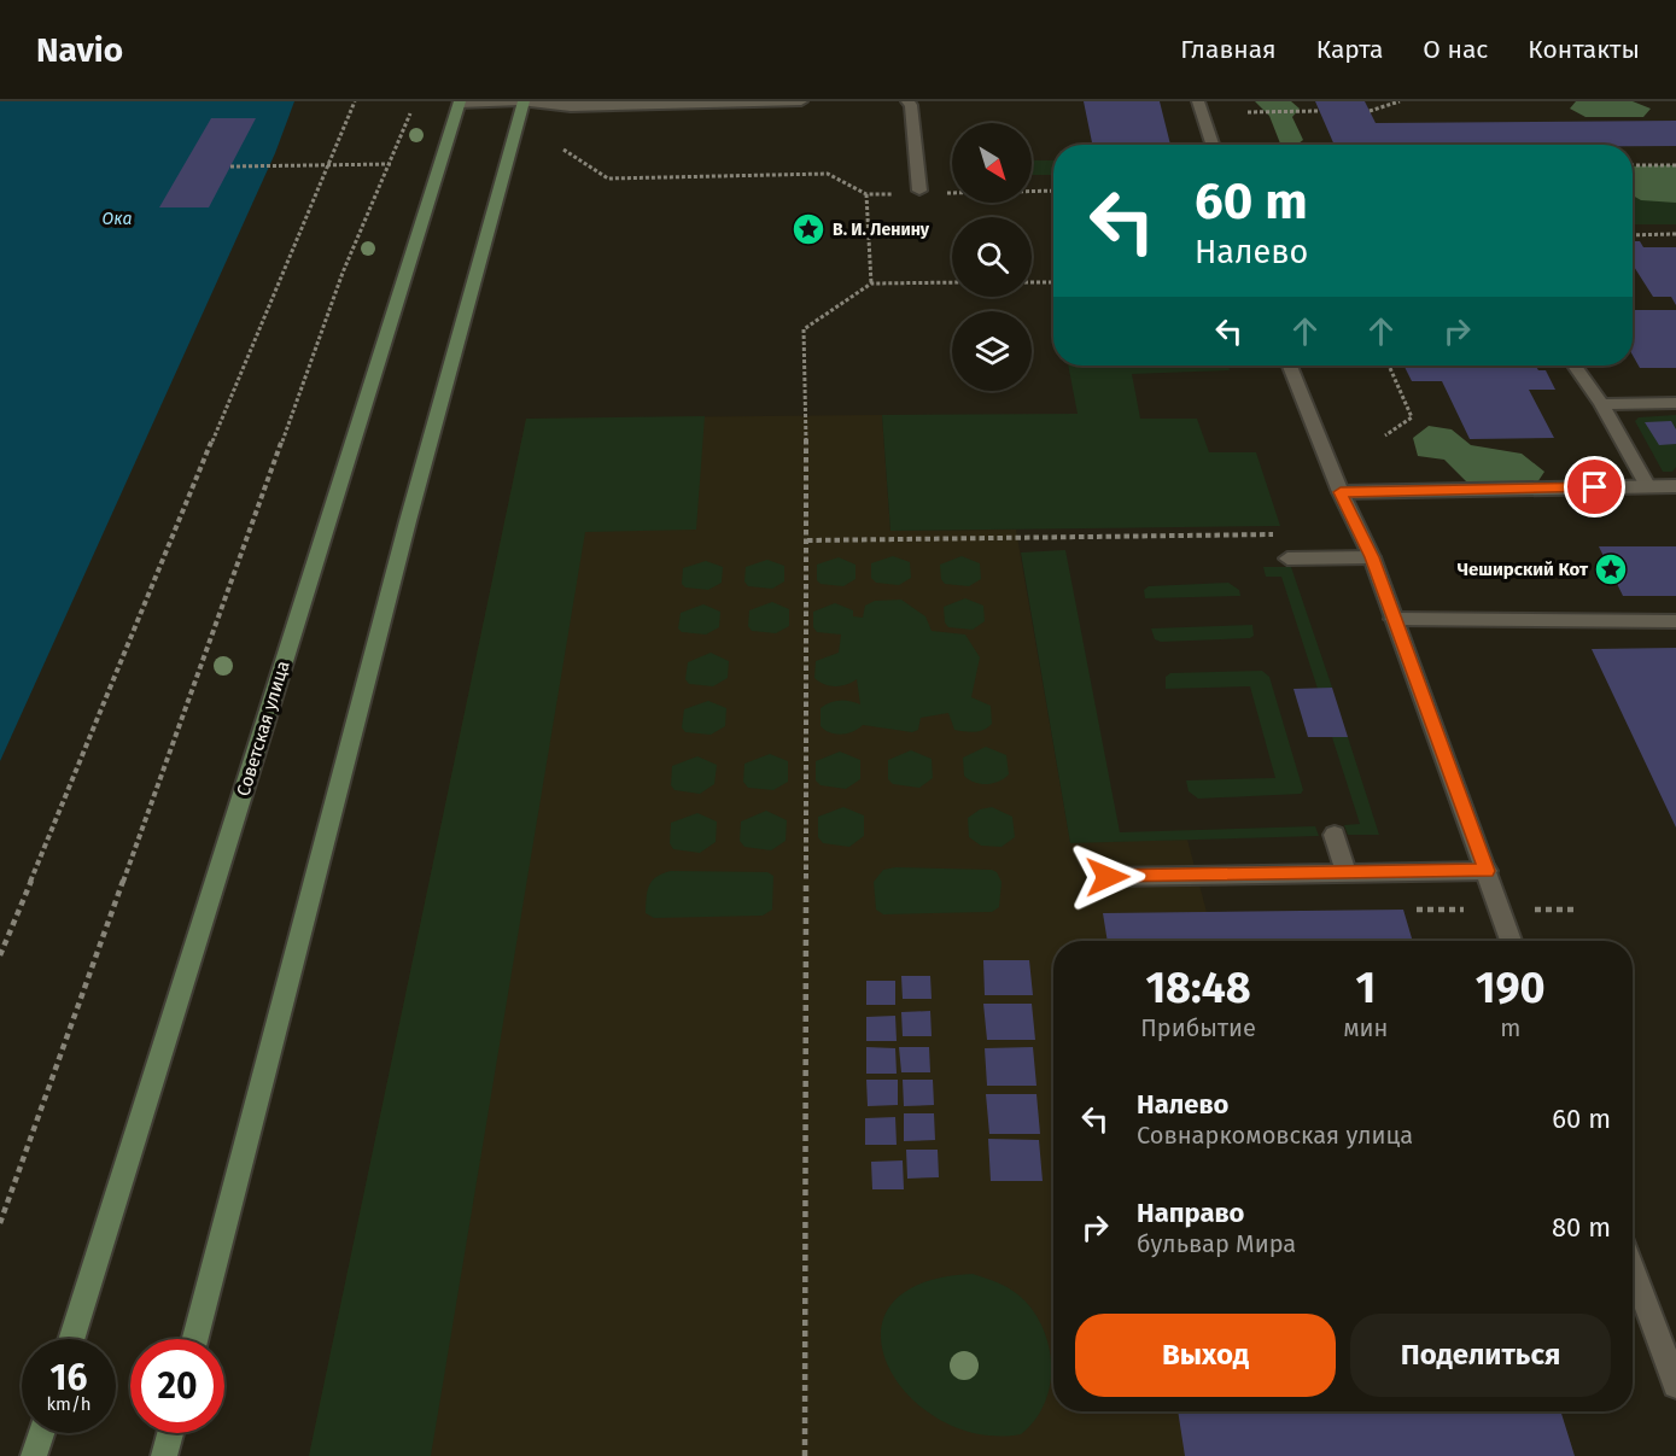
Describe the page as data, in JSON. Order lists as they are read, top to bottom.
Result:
{
  "streets": {
    "main road": ["Советская улица"]
  },
  "water": ["Ока"],
  "places": {
    "place": ["В. И. Ленину", "Чеширский Кот"]
  },
  "north": "bottom right",
  "page": {
    "header": "Navio",
    "nav": [
      "Главная",
      "Карта",
      "О нас",
      "Контакты"
    ],
    "turn": ["60 m", "Налево"],
    "eta": [
      "18:48",
      "Прибытие",
      "1",
      "мин",
      "190",
      "m"
    ],
    "list": [
      {
        "name": "Налево",
        "note": "Совнаркомовская улица",
        "value": "60 m"
      },
      {
        "name": "Направо",
        "note": "бульвар Мира",
        "value": "80 m"
      }
    ],
    "buttons": ["Выход", "Поделиться"],
    "speed": "16 km/h",
    "limit": "20"
  }
}
